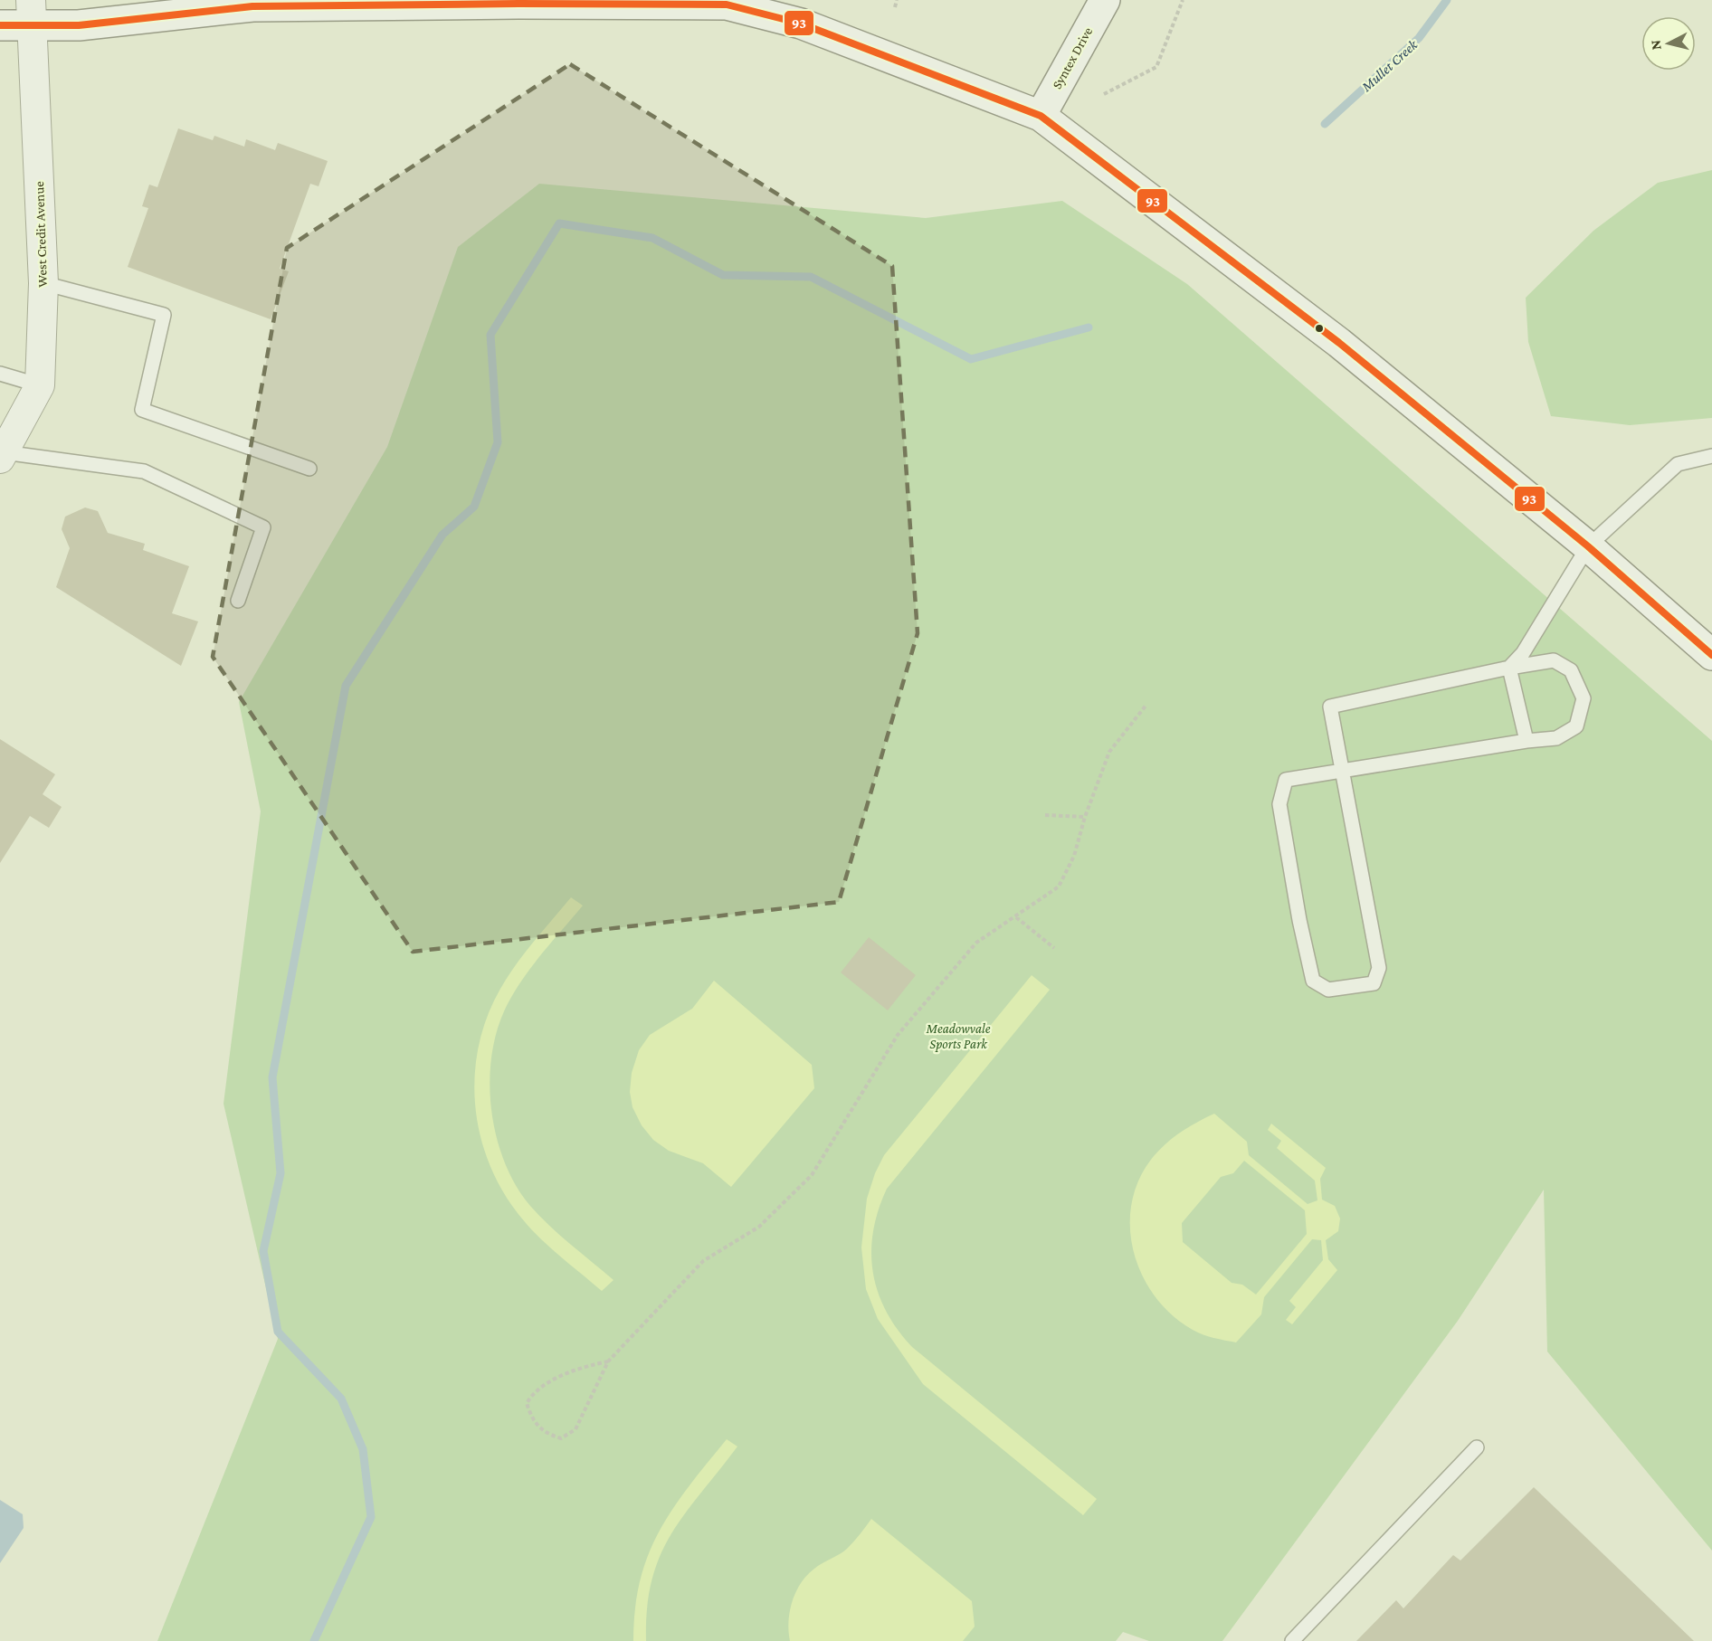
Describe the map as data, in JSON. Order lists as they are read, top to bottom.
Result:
{
  "streets": {
    "main road": ["Syntex Drive"],
    "street": ["West Credit Avenue"]
  },
  "water": ["Mullet Creek"],
  "parks": ["Meadowvale Sports Park"],
  "lines": ["transit line 93"],
  "north": "left"
}
